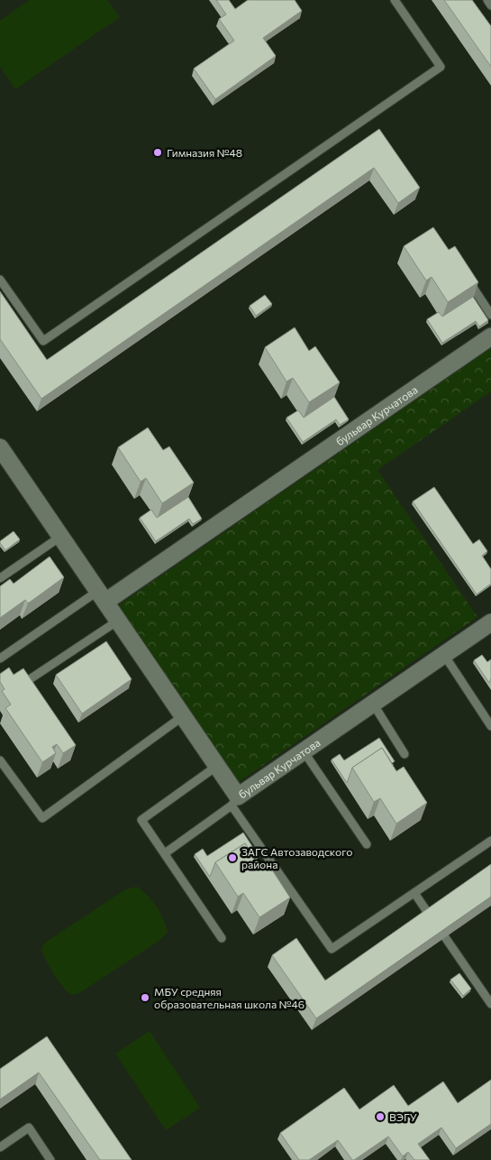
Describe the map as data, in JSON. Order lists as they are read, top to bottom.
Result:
{
  "streets": {
    "street": ["бульвар Курчатова"]
  },
  "places": [
    "Гимназия №48",
    "ЗАГС Автозаводского района",
    "МБУ средняя образовательная школа №46",
    "ВЭГУ"
  ]
}
